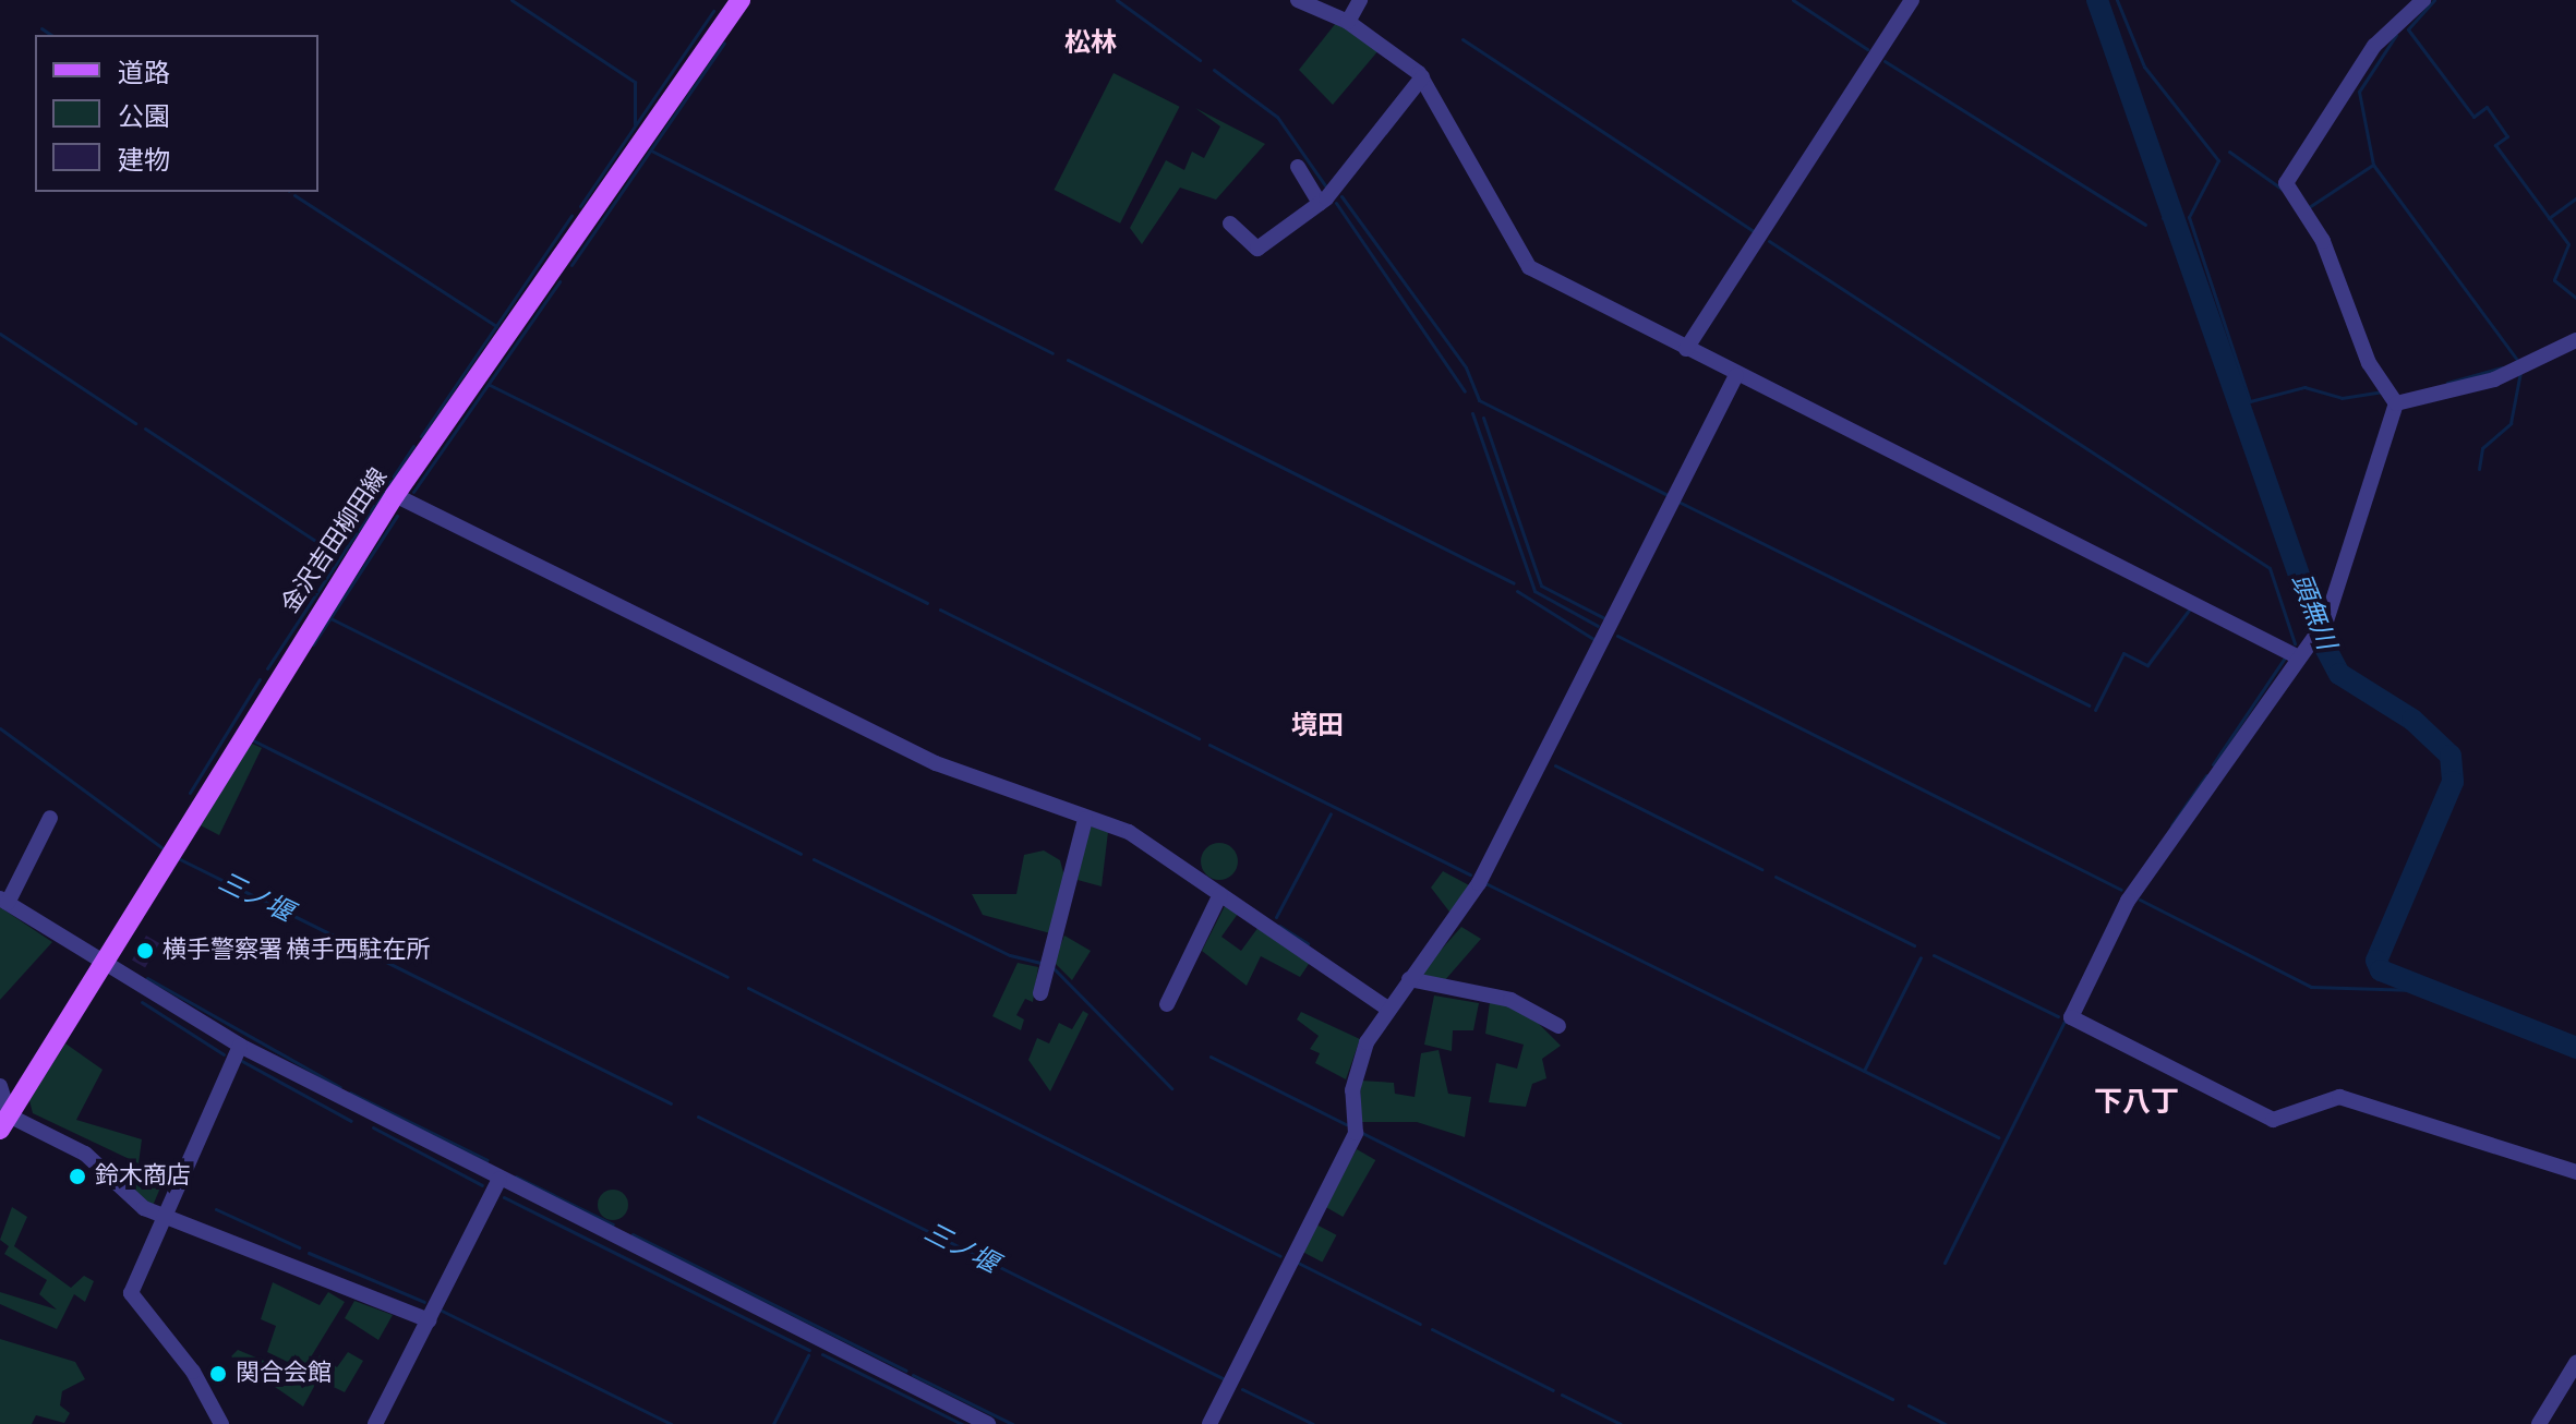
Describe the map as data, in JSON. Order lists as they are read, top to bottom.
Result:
{
  "streets": {
    "main road": ["金沢吉田柳田線"]
  },
  "districts": ["松林", "境田", "下八丁"],
  "water": ["頭無川", "三ノ堰"],
  "places": ["横手警察署 横手西駐在所", "鈴木商店", "関合会館"],
  "legend": ["道路", "公園", "建物"]
}
